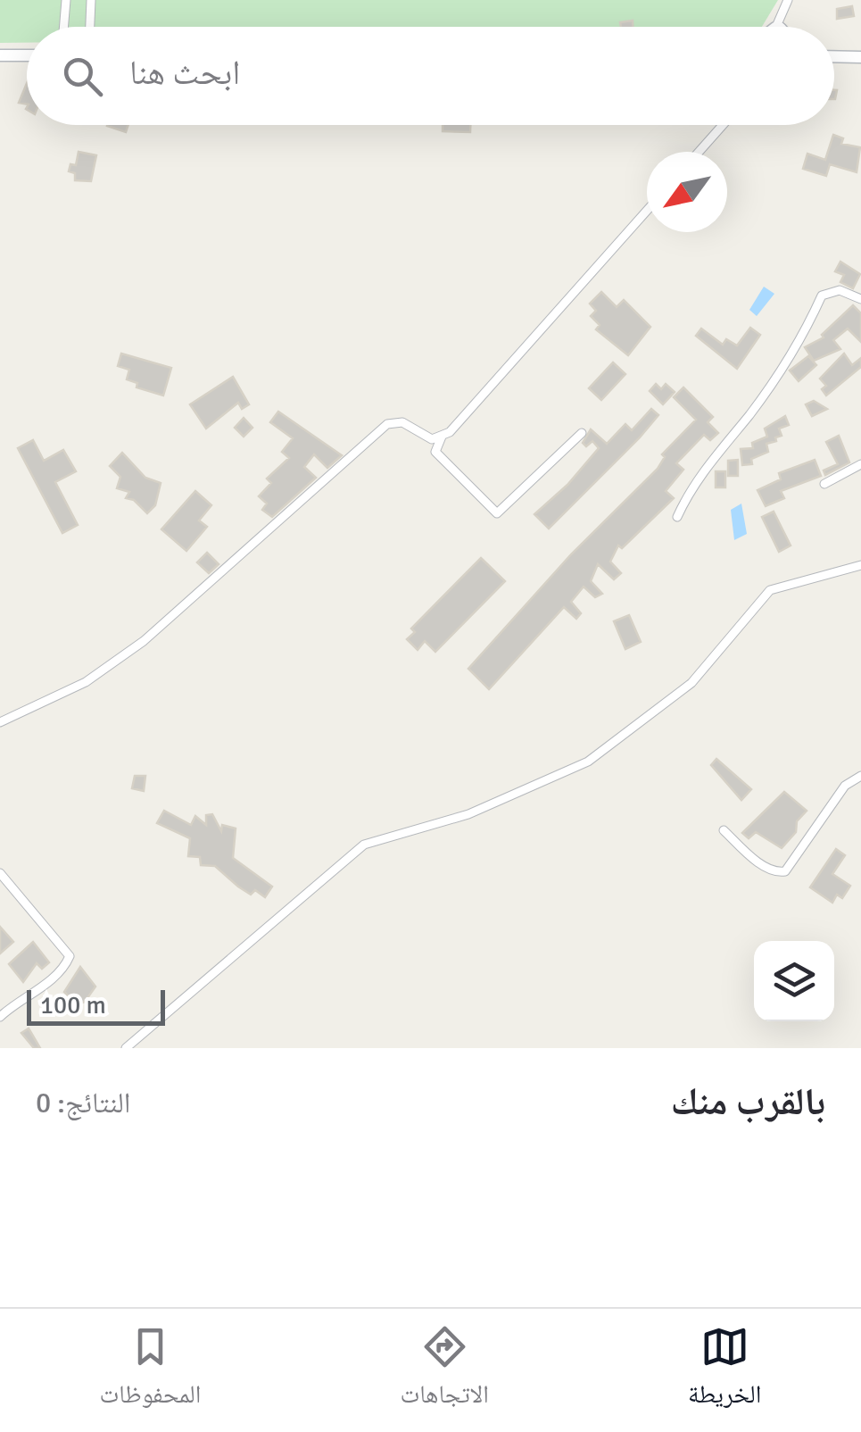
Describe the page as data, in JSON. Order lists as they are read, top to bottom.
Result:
{
  "scale_bar": "100 m",
  "north": "bottom left",
  "page": {
    "search": "ابحث هنا",
    "scale": "100 m",
    "heading": ["بالقرب منك", "النتائج: 0"],
    "nav": ["الخريطة", "الاتجاهات", "المحفوظات"]
  }
}
